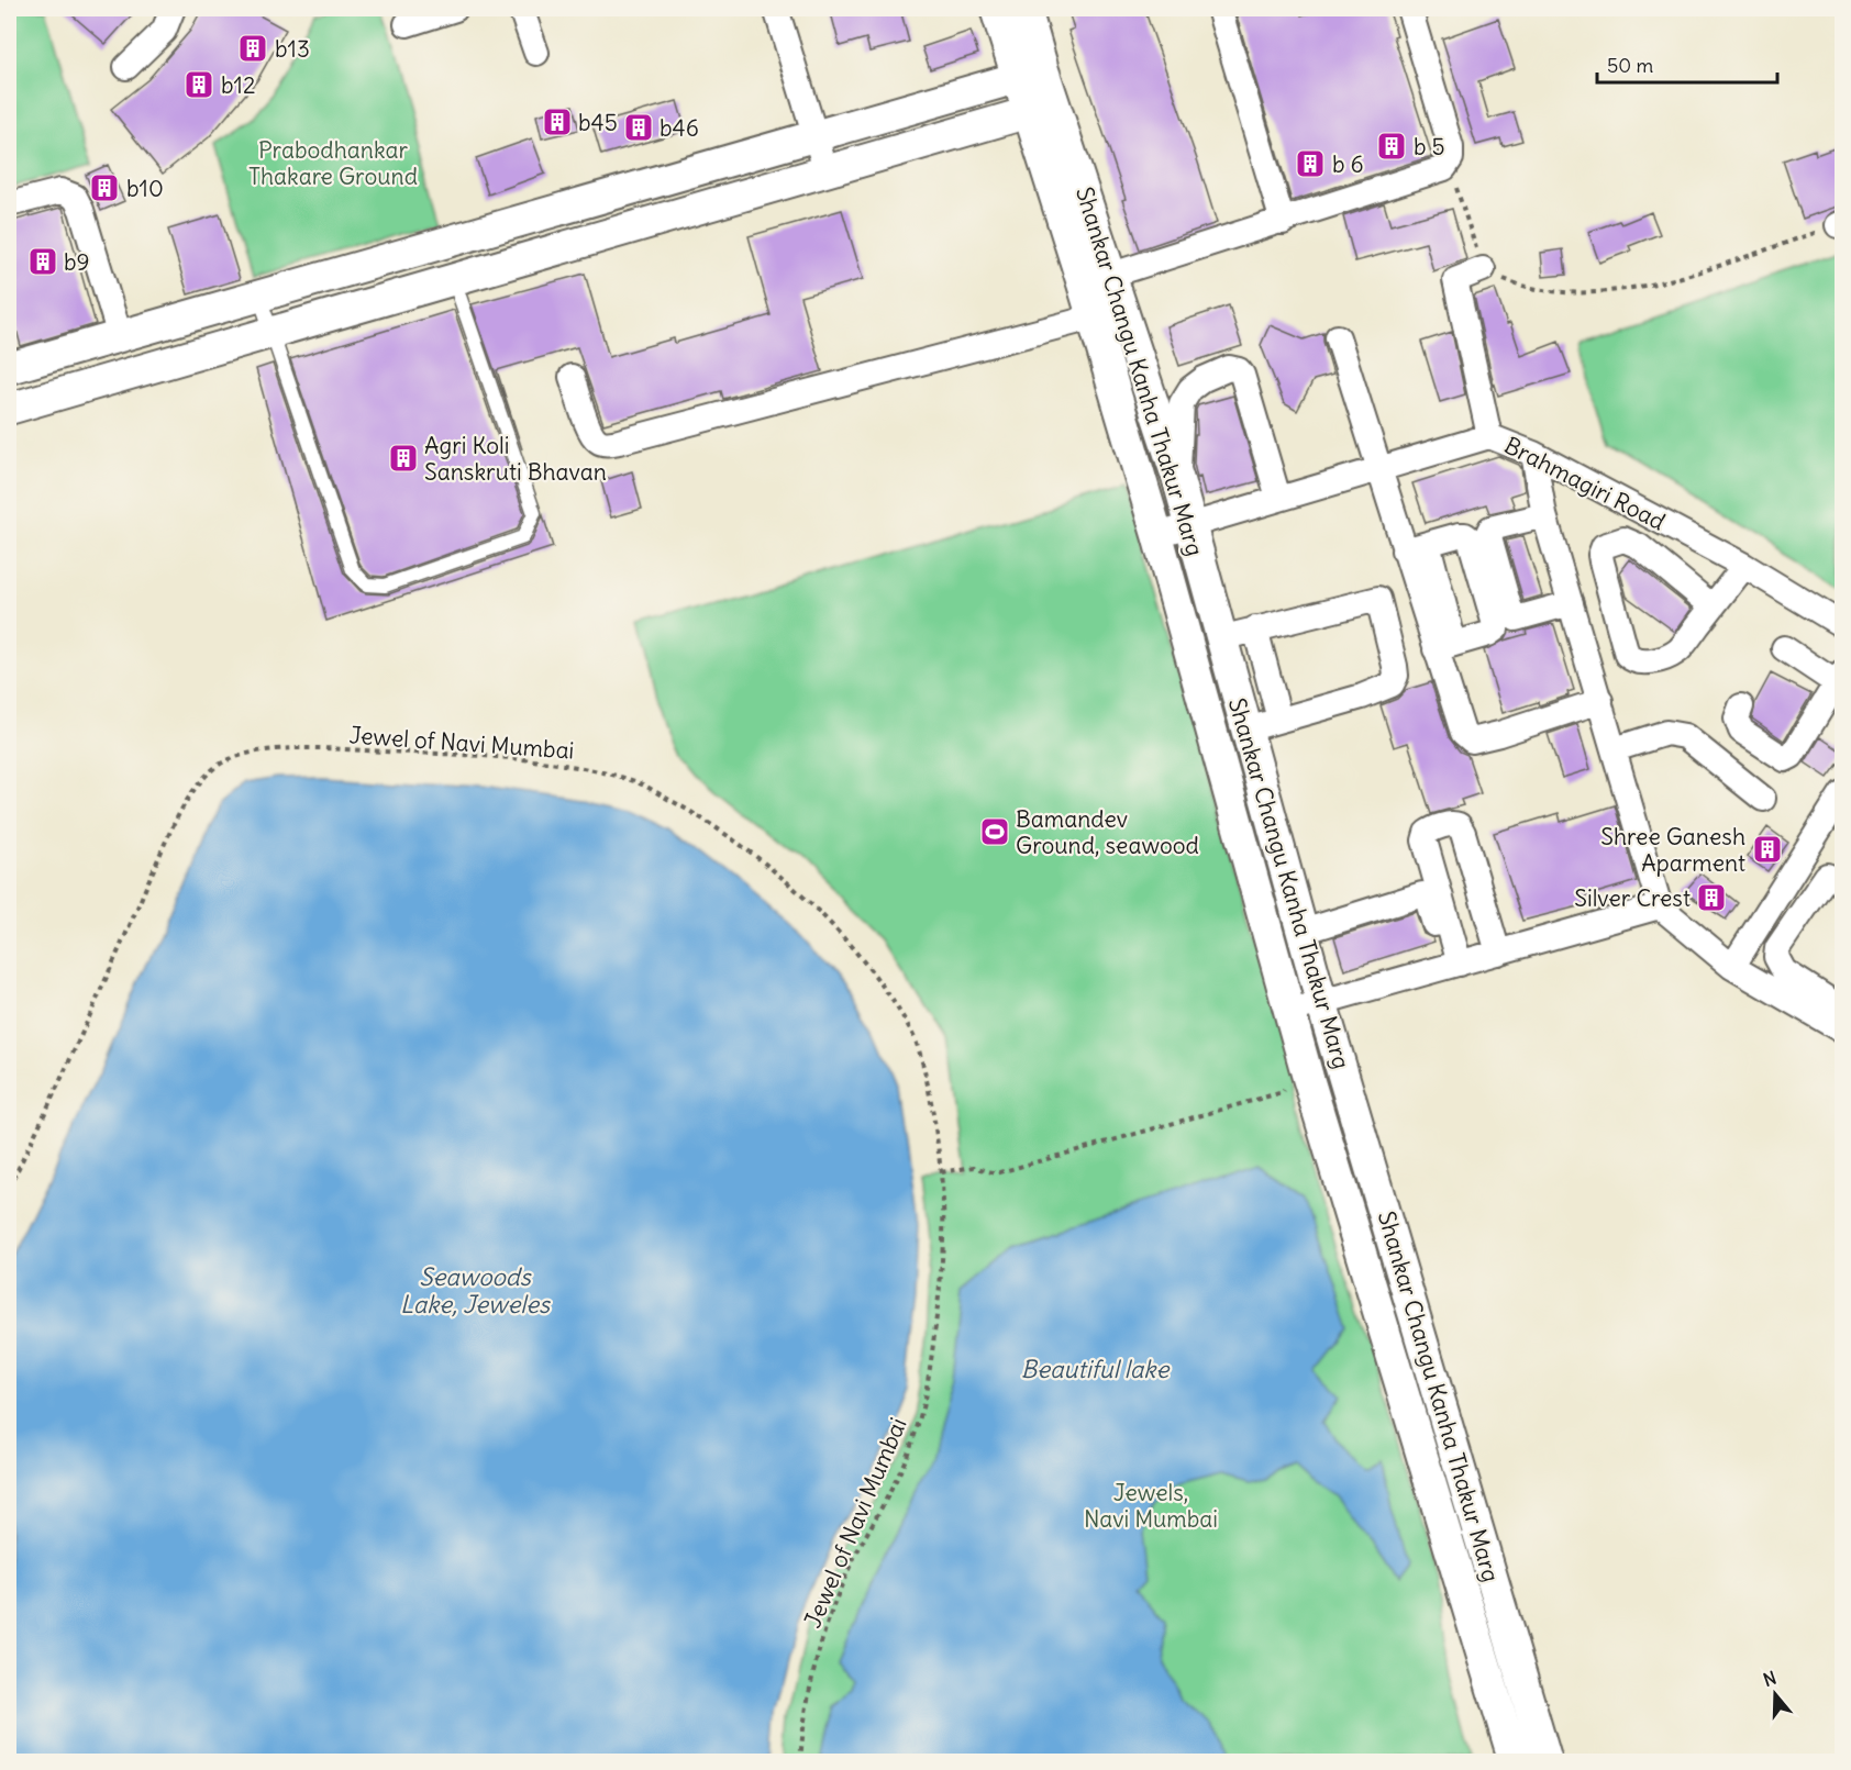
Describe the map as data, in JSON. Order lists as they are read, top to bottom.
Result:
{
  "streets": {
    "street": ["Shankar Changu Kanha Thakur Marg", "Brahmagiri Road"],
    "path": ["Jewel of Navi Mumbai"]
  },
  "crossings": [
    ["Shankar Changu Kanha Thakur Marg", "Brahmagiri Road"]
  ],
  "water": ["Seawoods Lake, Jeweles", "Beautiful lake"],
  "parks": ["Prabodhankar Thakare Ground", "Jewels, Navi Mumbai"],
  "places": {
    "building": [
      "b13",
      "b12",
      "b45",
      "b46",
      "b 5",
      "b 6",
      "b10",
      "b9",
      "Agri Koli Sanskruti Bhavan",
      "Shree Ganesh Aparment",
      "Silver Crest"
    ],
    "sports": ["Bamandev Ground, seawood"]
  },
  "scale_bar": "50 m",
  "north": "top"
}
